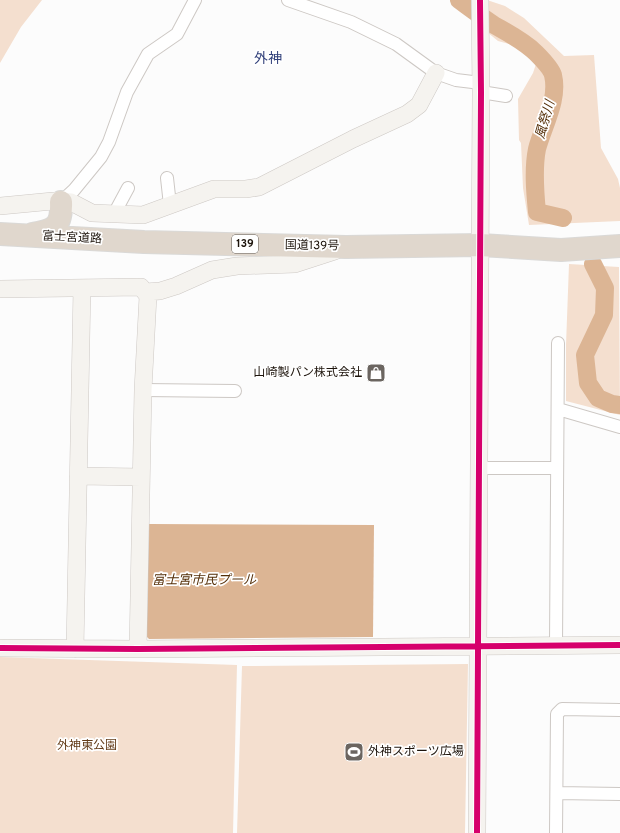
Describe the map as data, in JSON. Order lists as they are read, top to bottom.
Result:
{
  "streets": {
    "highway": ["富士宮道路", "139", "国道139号"]
  },
  "crossings": [
    ["富士宮道路", "国道139号"]
  ],
  "districts": ["外神"],
  "water": ["風祭川", "富士宮市民プール"],
  "parks": ["外神東公園"],
  "places": {
    "shop": ["山崎製パン株式会社"],
    "sports": ["外神スポーツ広場"]
  }
}
